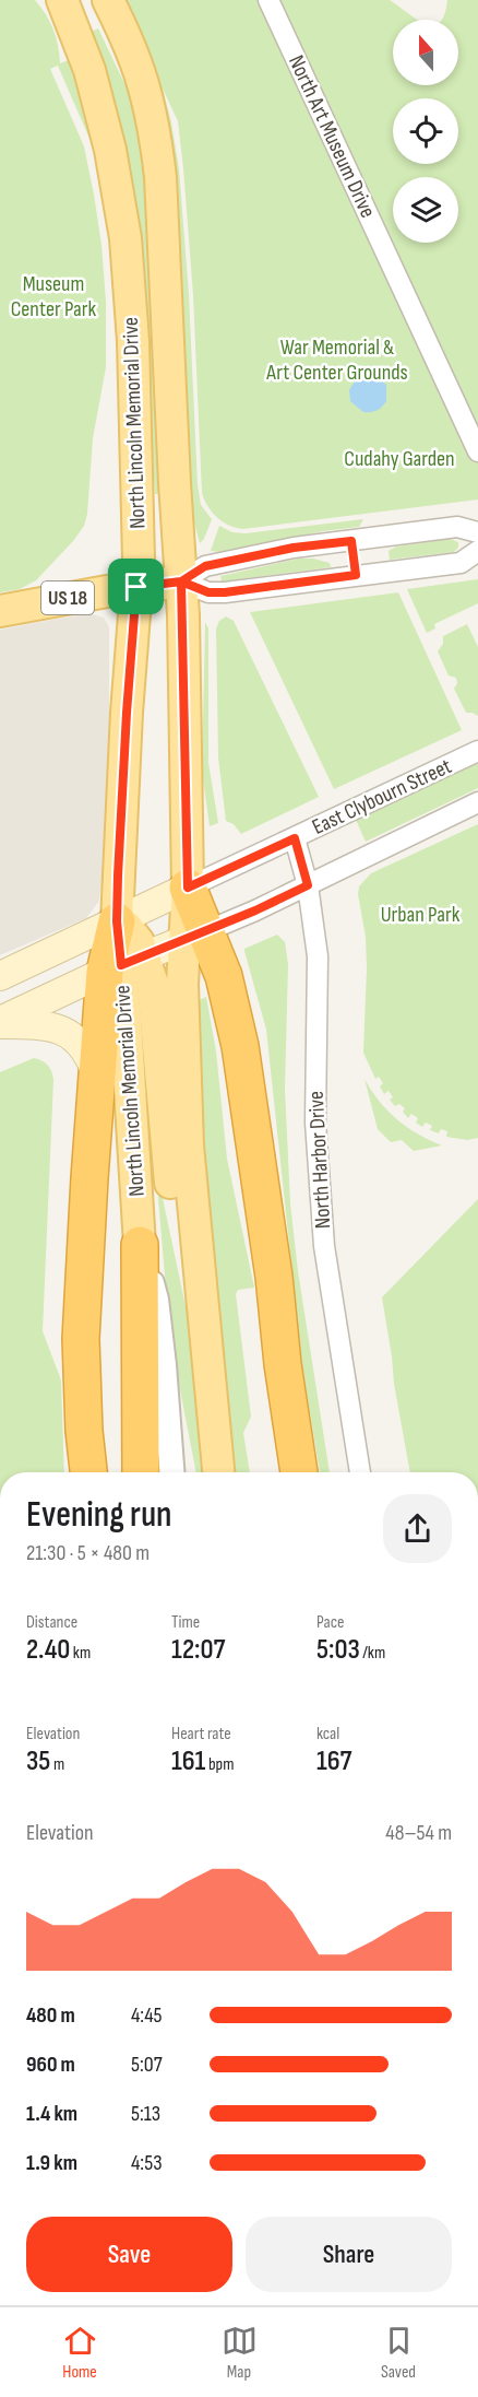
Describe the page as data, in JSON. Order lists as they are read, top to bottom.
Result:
{
  "streets": {
    "main road": ["North Lincoln Memorial Drive", "US 18", "East Clybourn Street"],
    "street": ["North Art Museum Drive", "North Harbor Drive"]
  },
  "crossings": [
    ["North Lincoln Memorial Drive", "US 18"],
    ["North Lincoln Memorial Drive", "East Clybourn Street"],
    ["East Clybourn Street", "North Harbor Drive"]
  ],
  "parks": [
    "Museum Center Park",
    "War Memorial & Art Center Grounds",
    "Cudahy Garden",
    "Urban Park"
  ],
  "north": "top",
  "page": {
    "heading": ["Evening run", "21:30 · 5 × 480 m"],
    "stats": [
      ["Distance", "2.40 km"],
      ["Time", "12:07"],
      ["Pace", "5:03 /km"],
      ["Elevation", "35 m"],
      ["Heart rate", "161 bpm"],
      ["kcal", "167"]
    ],
    "chart": ["Elevation", "48–54 m"],
    "list": [
      {
        "name": "480 m",
        "note": "4:45"
      },
      {
        "name": "960 m",
        "note": "5:07"
      },
      {
        "name": "1.4 km",
        "note": "5:13"
      },
      {
        "name": "1.9 km",
        "note": "4:53"
      }
    ],
    "buttons": ["Save", "Share"],
    "tabs": ["Home", "Map", "Saved"]
  }
}
